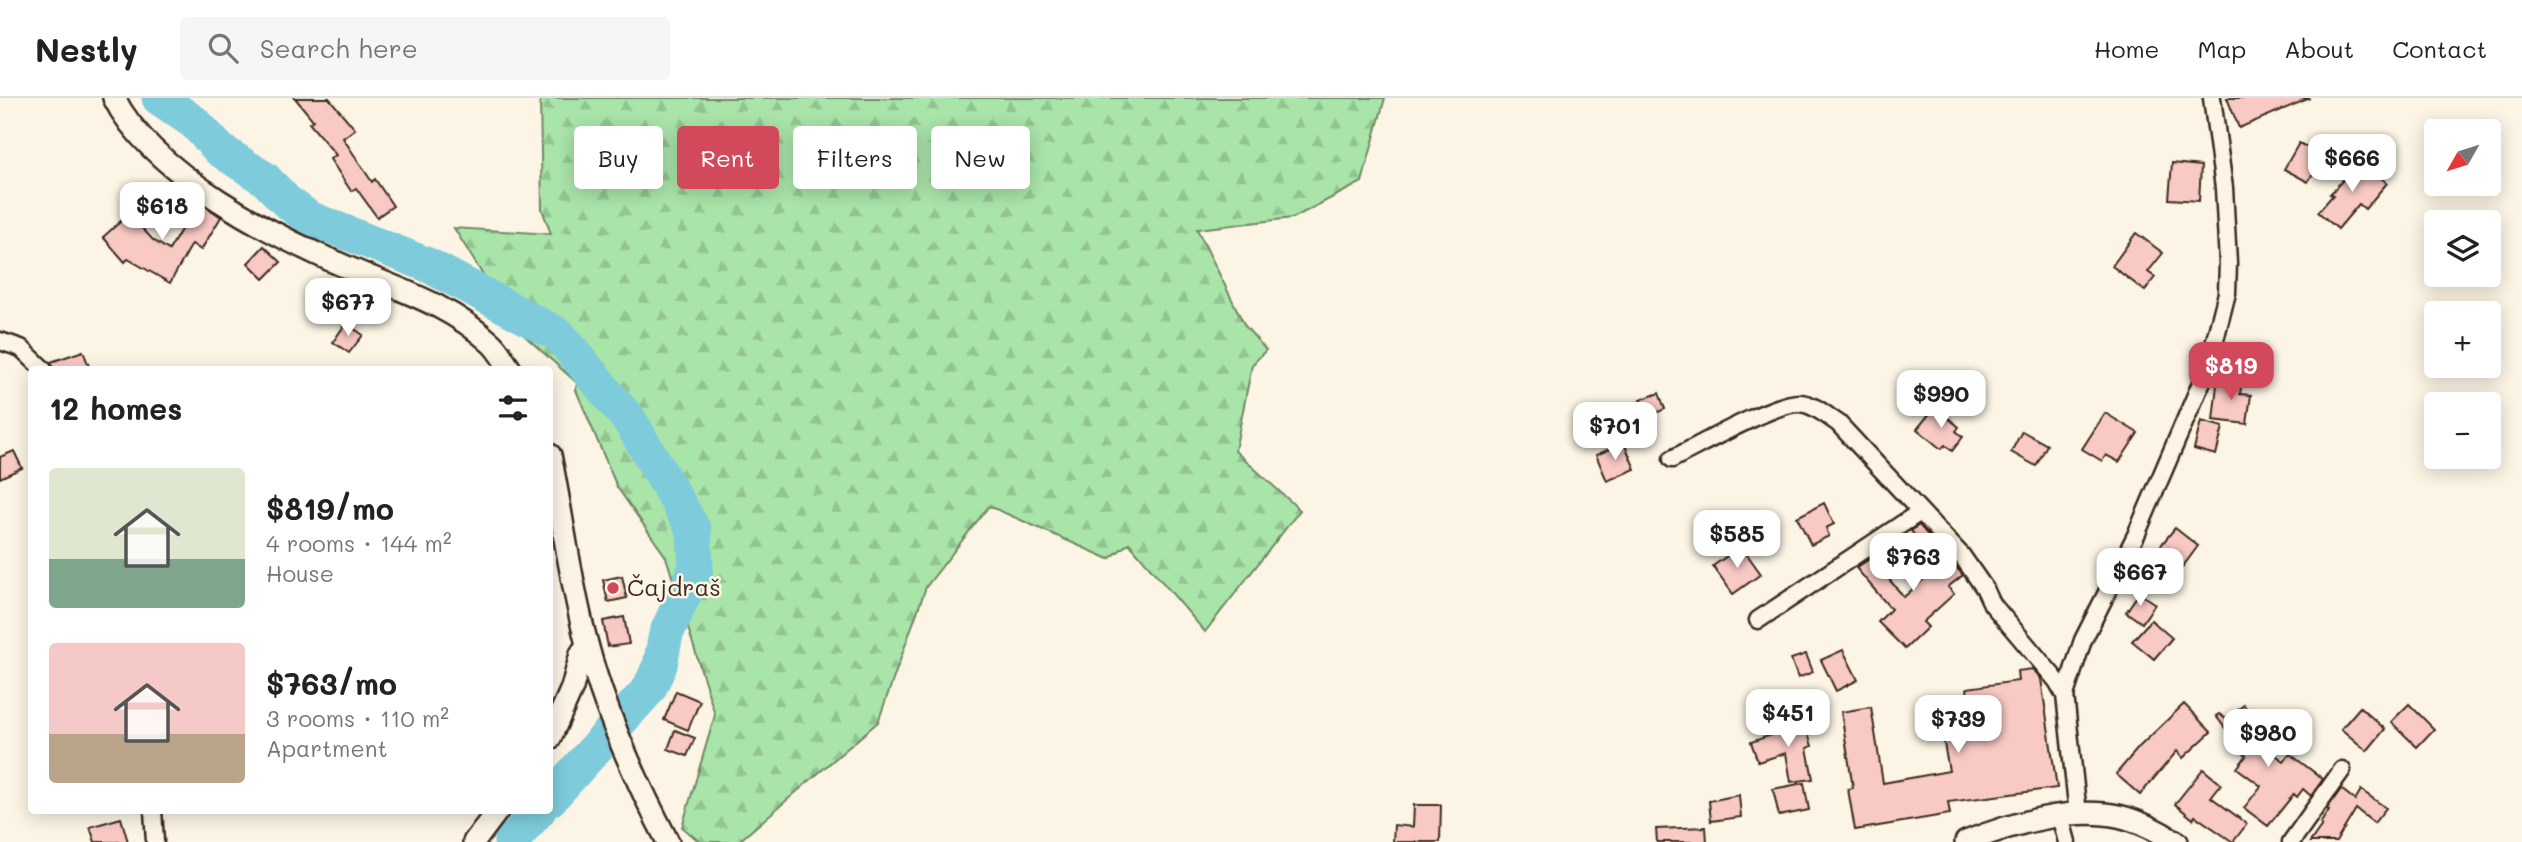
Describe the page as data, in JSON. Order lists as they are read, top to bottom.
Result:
{
  "places": ["Čajdraš"],
  "north": "bottom left",
  "page": {
    "header": "Nestly",
    "search": "Search here",
    "nav": [
      "Home",
      "Map",
      "About",
      "Contact"
    ],
    "map_buttons": ["+", "−"],
    "chip": [
      "Buy",
      "Rent",
      "Filters",
      "New"
    ],
    "price": [
      "$666",
      "$618",
      "$677",
      "$819",
      "$990",
      "$701",
      "$585",
      "$763",
      "$667",
      "$451",
      "$739",
      "$980"
    ],
    "heading": "12 homes",
    "list": [
      {
        "name": "$819/mo",
        "note": "4 rooms · 144 m² · House"
      },
      {
        "name": "$763/mo",
        "note": "3 rooms · 110 m² · Apartment"
      }
    ]
  }
}
